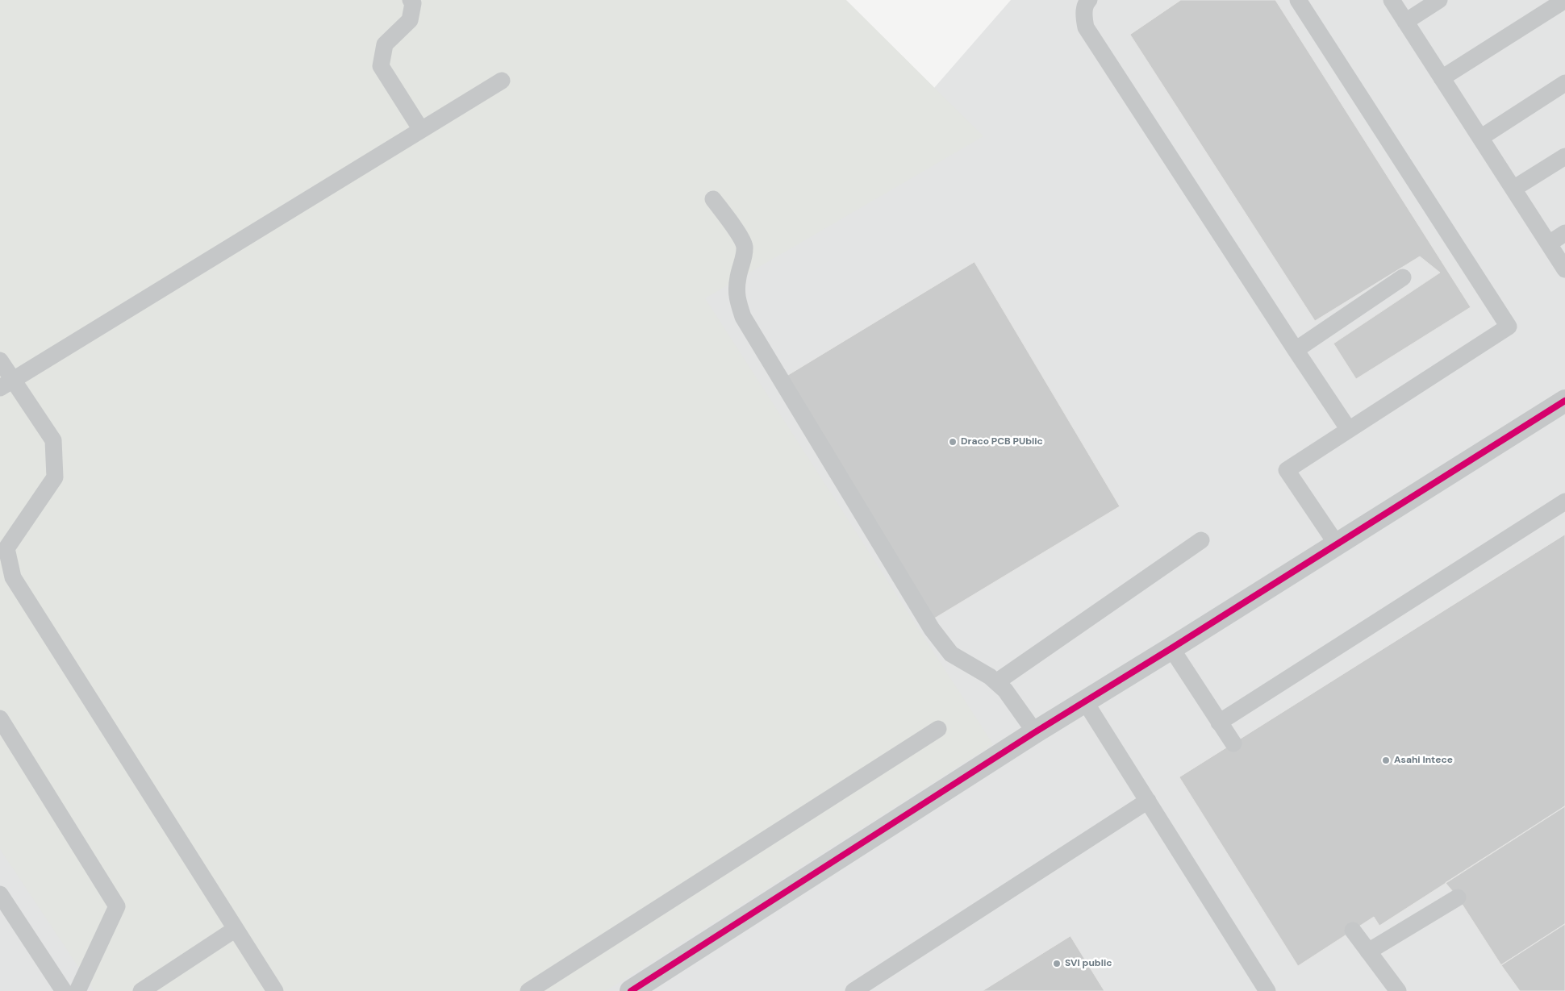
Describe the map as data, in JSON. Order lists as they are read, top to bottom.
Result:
{
  "places": ["Draco PCB PUblic", "Asahi Intece", "SVI public"]
}
